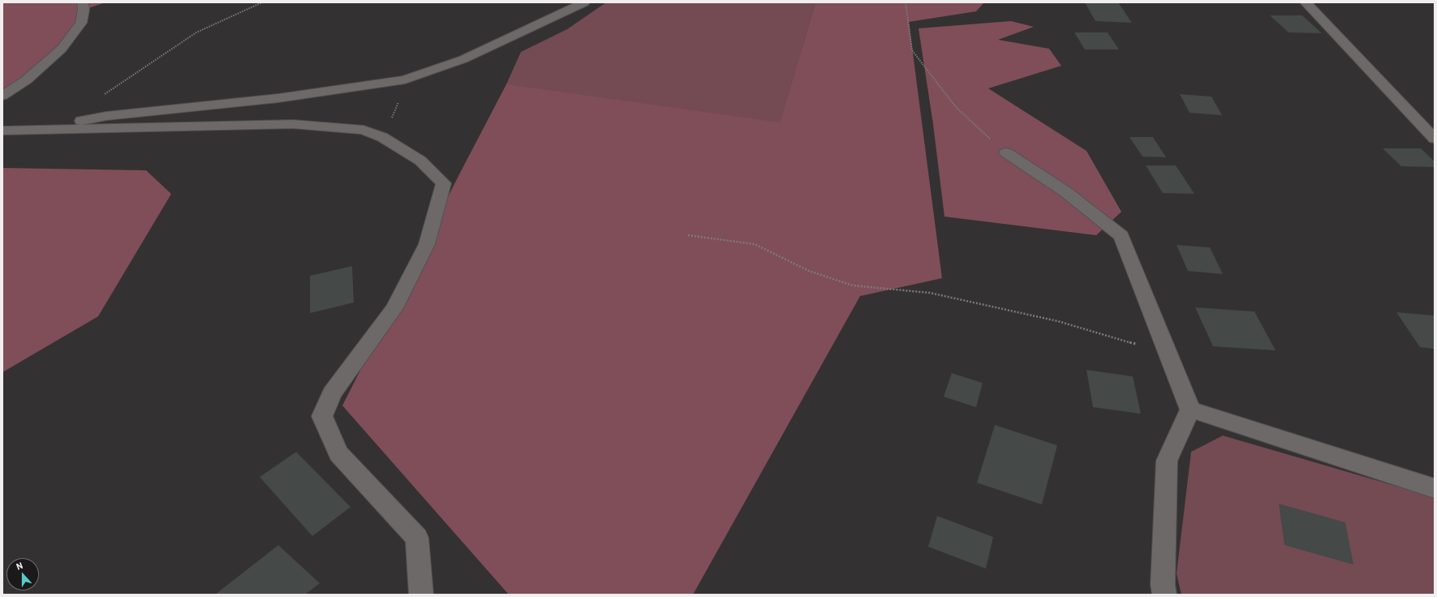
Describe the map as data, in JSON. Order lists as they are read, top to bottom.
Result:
{
  "north": "top"
}
